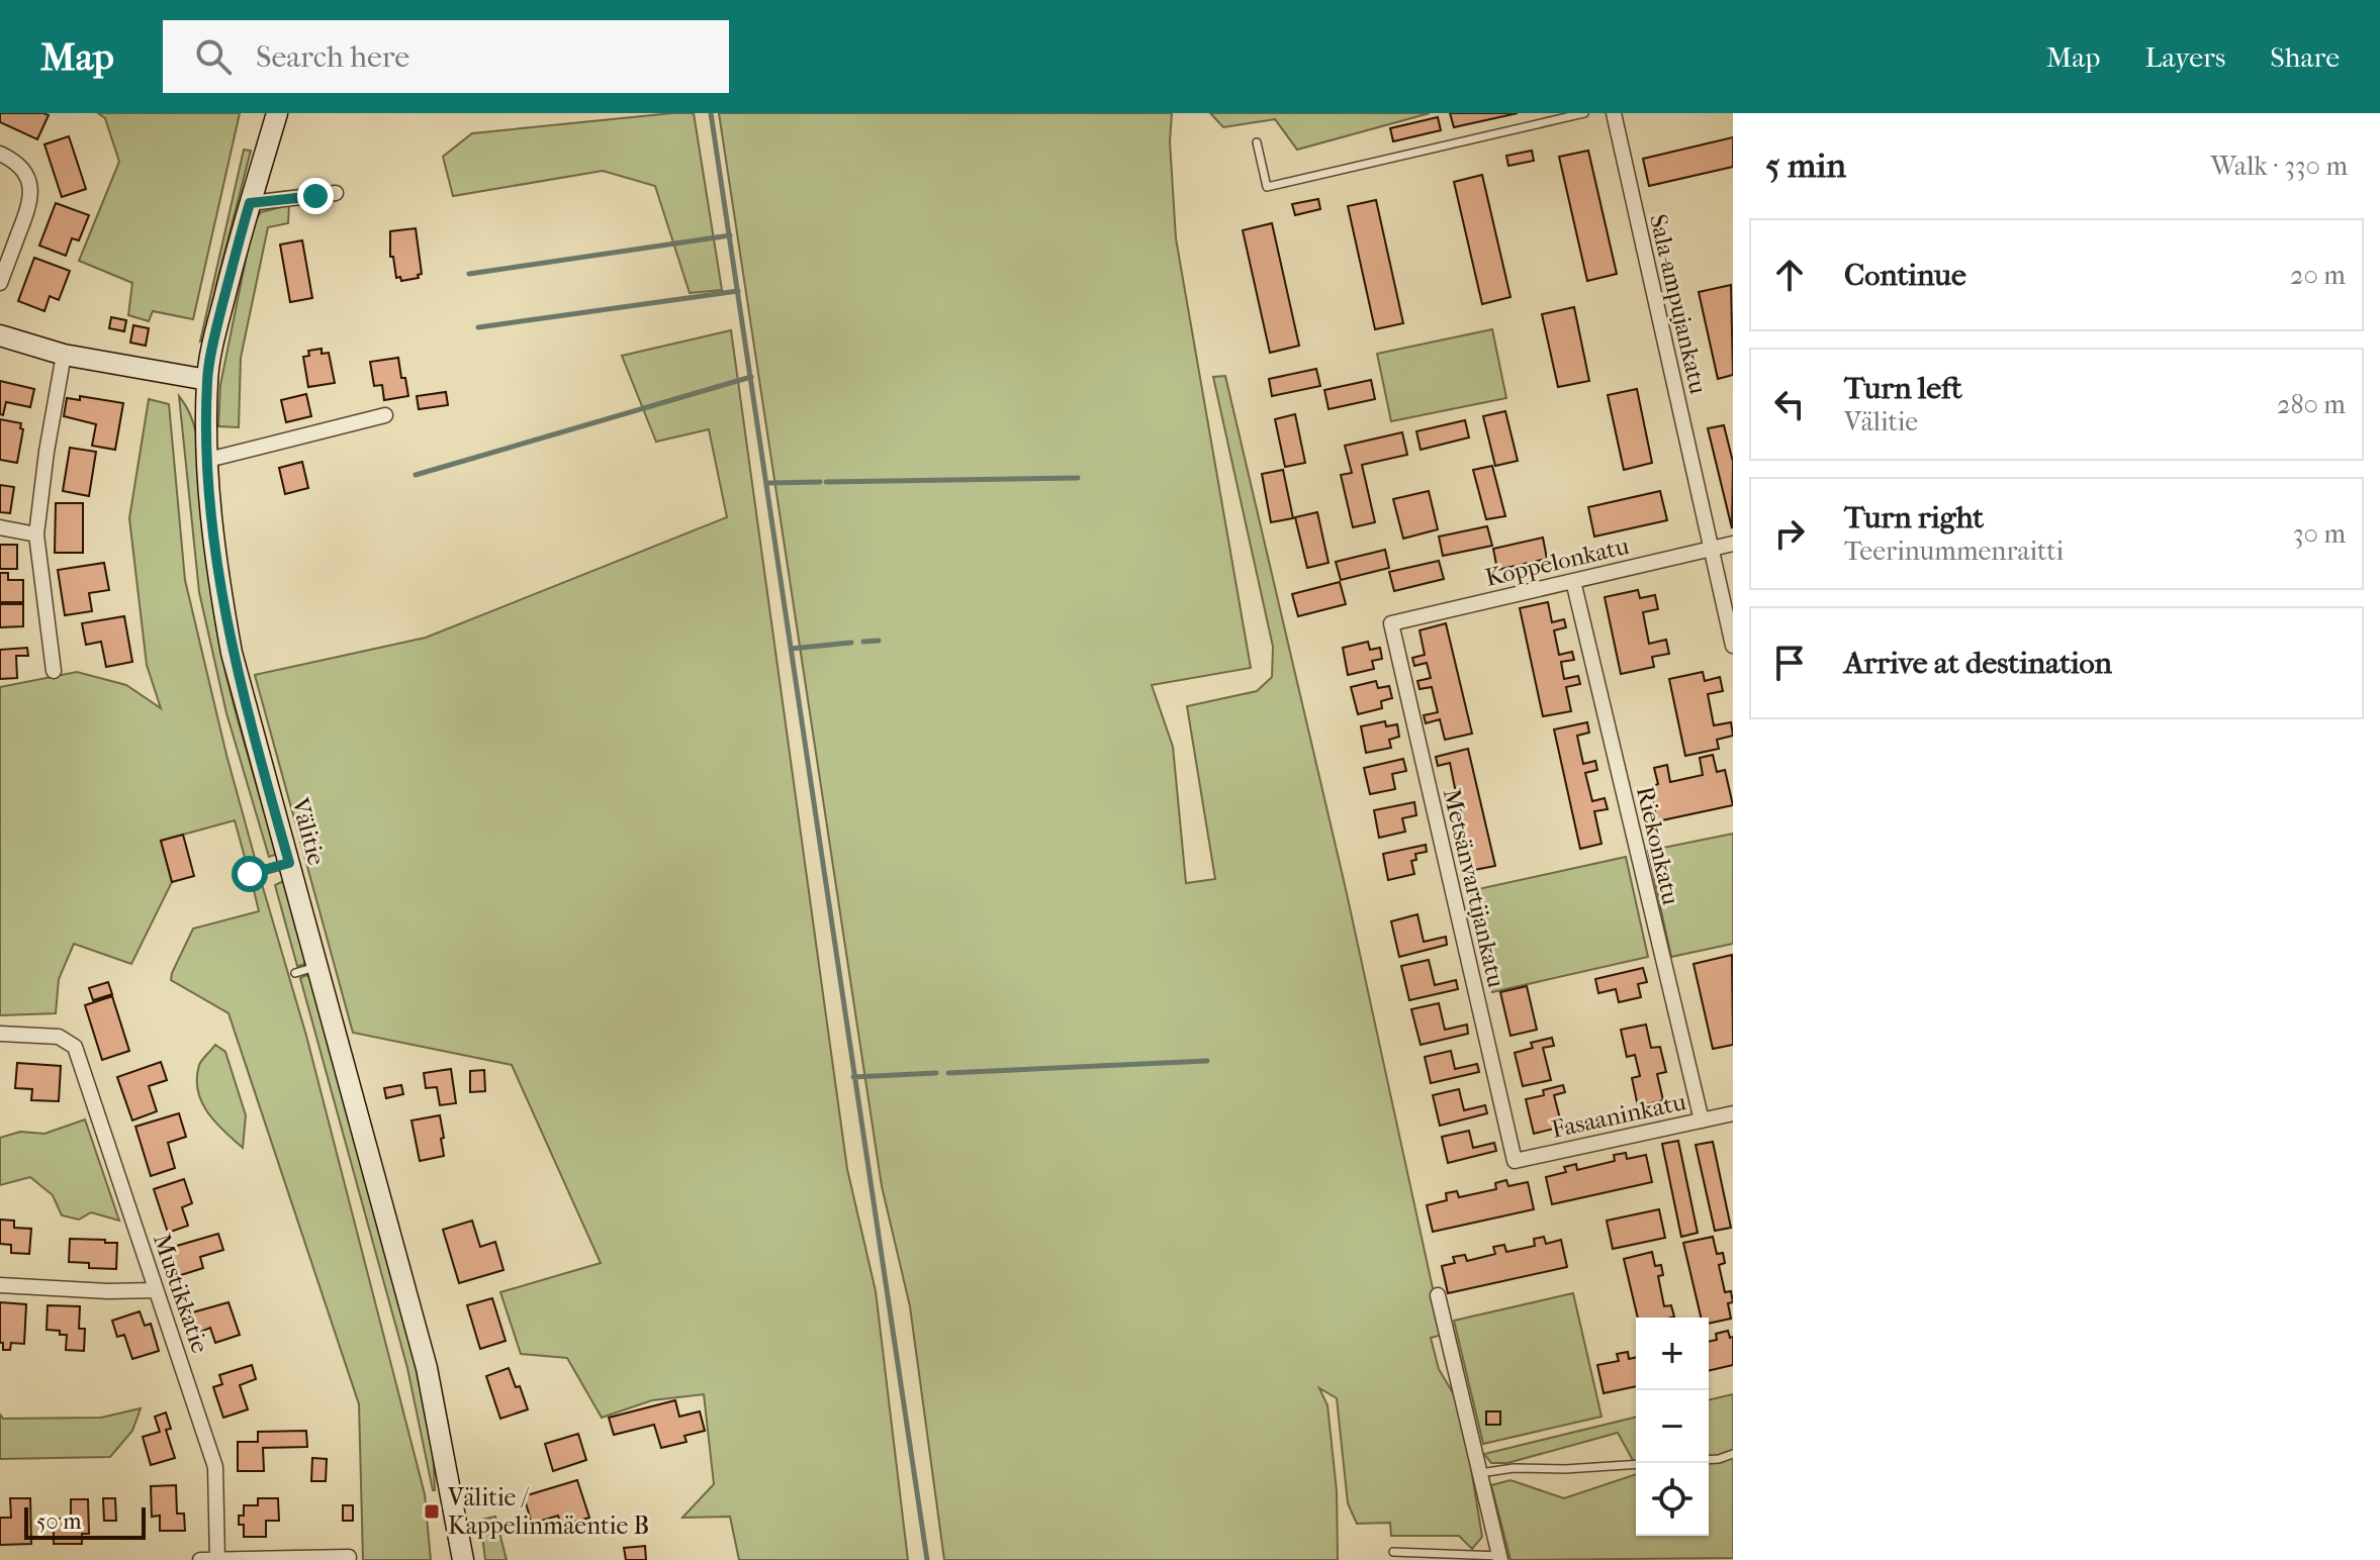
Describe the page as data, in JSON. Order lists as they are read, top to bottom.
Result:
{
  "streets": {
    "main road": ["Välitie"],
    "street": [
      "Sala-ampujankatu",
      "Koppelonkatu",
      "Riekonkatu",
      "Metsänvartijankatu",
      "Fasaaninkatu",
      "Mustikkatie"
    ]
  },
  "crossings": [
    ["Sala-ampujankatu", "Koppelonkatu"],
    ["Koppelonkatu", "Riekonkatu"],
    ["Koppelonkatu", "Metsänvartijankatu"],
    ["Riekonkatu", "Fasaaninkatu"],
    ["Metsänvartijankatu", "Fasaaninkatu"]
  ],
  "places": {
    "transit": ["Välitie / Kappelinmäentie B"]
  },
  "scale_bar": "50 m",
  "page": {
    "header": "Map",
    "search": "Search here",
    "nav": ["Map", "Layers", "Share"],
    "heading": ["5 min", "Walk · 330 m"],
    "list": [
      ["Continue", "20 m"],
      ["Turn left", "Välitie", "280 m"],
      ["Turn right", "Teerinummenraitti", "30 m"],
      "Arrive at destination"
    ],
    "map_buttons": ["+", "−"],
    "scale": "50 m"
  }
}
